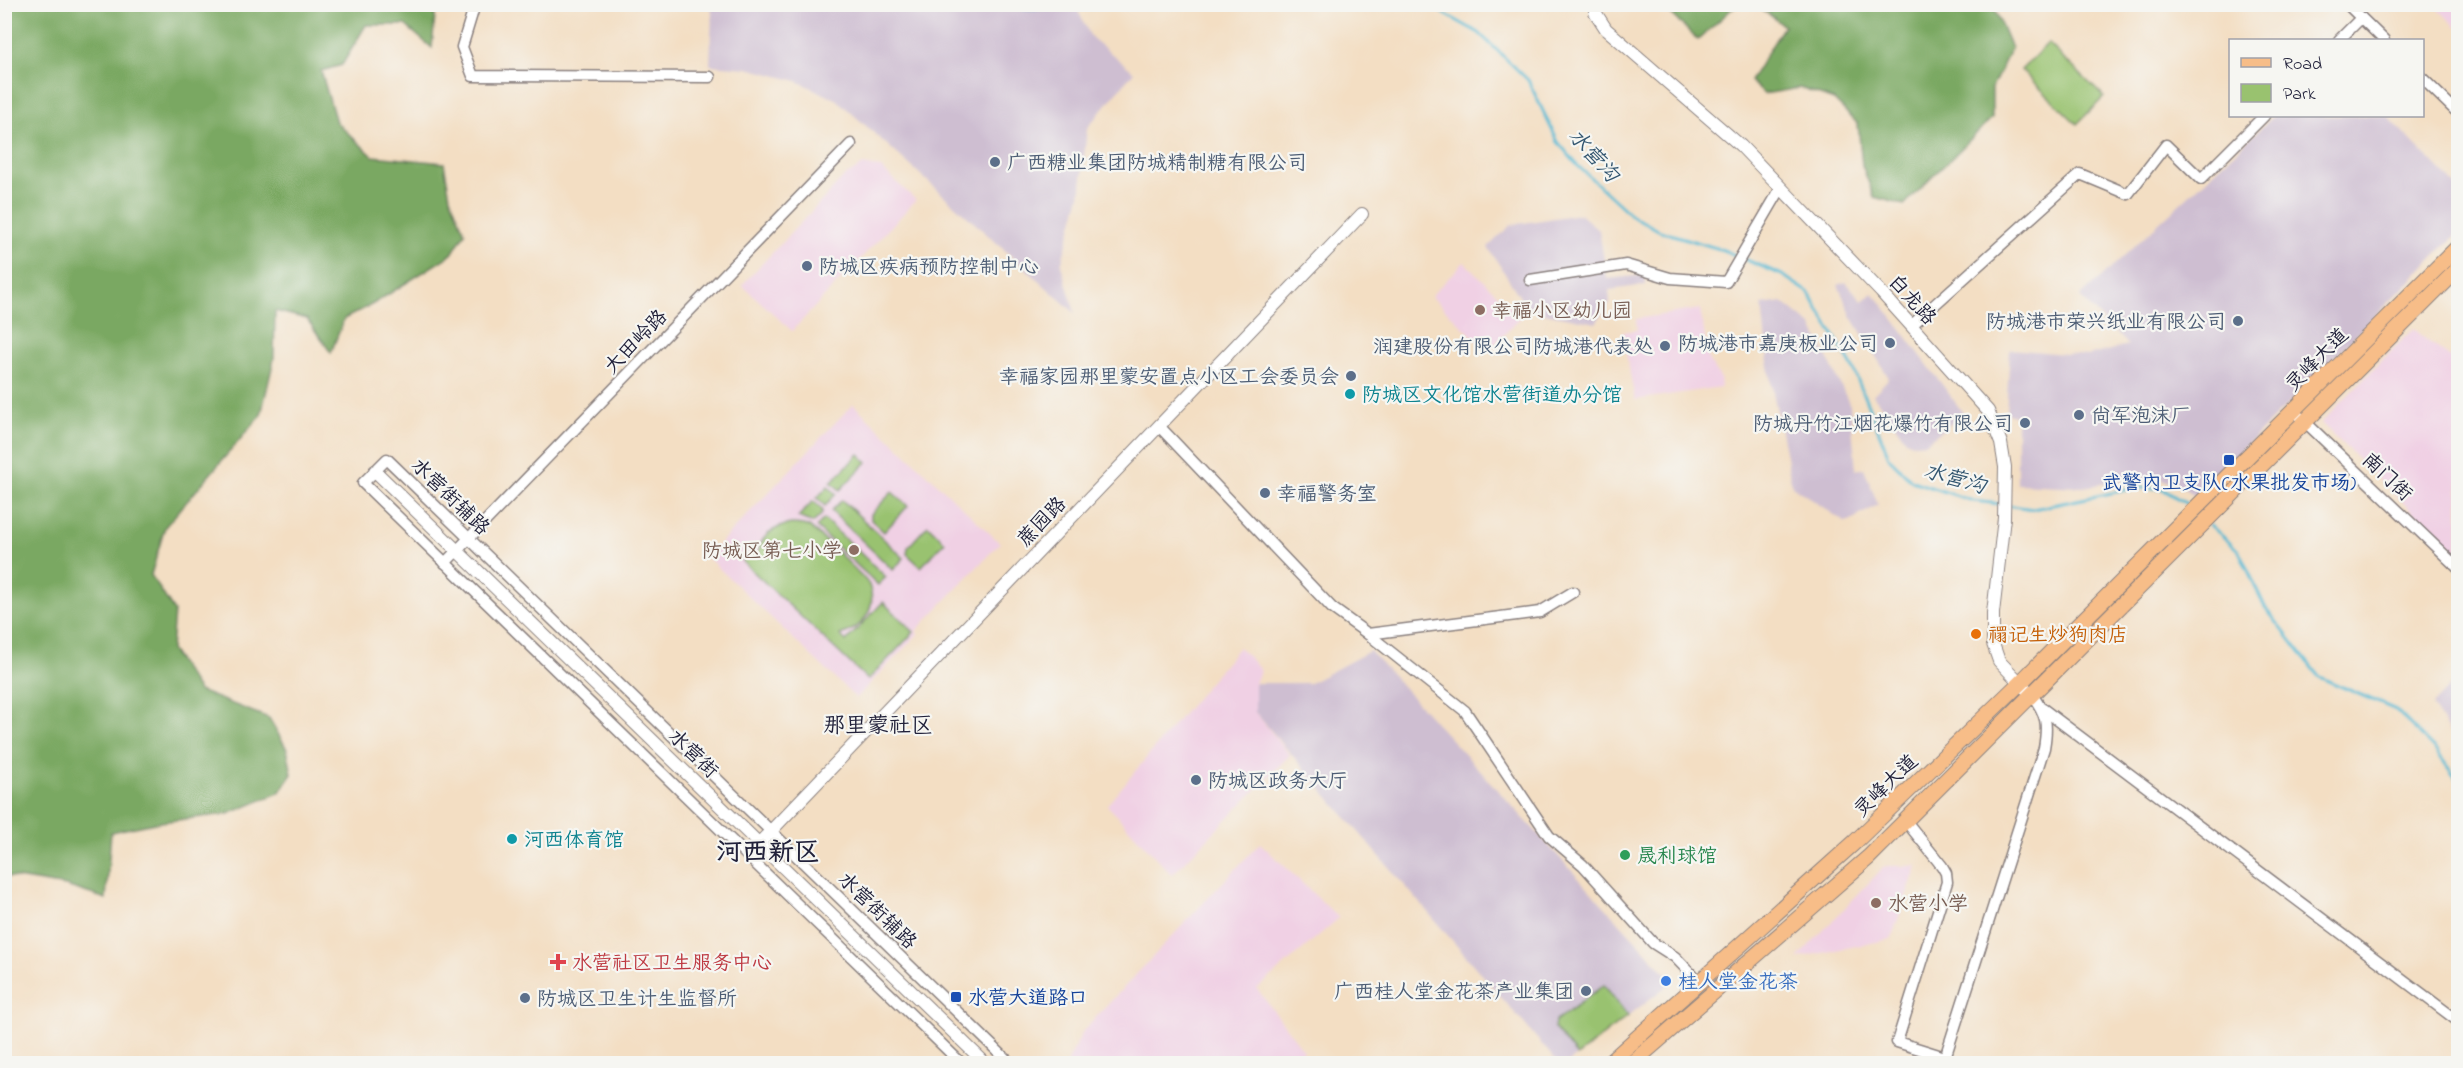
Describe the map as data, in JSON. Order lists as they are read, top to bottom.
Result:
{
  "streets": {
    "main road": ["灵峰大道"],
    "street": [
      "白龙路",
      "大田岭路",
      "南门街",
      "水营街辅路",
      "蔗园路",
      "水营街"
    ]
  },
  "crossings": [
    ["白龙路", "灵峰大道"],
    ["大田岭路", "水营街辅路"],
    ["大田岭路", "水营街"],
    ["灵峰大道", "南门街"],
    ["水营街辅路", "蔗园路"],
    ["水营街辅路", "水营街"],
    ["蔗园路", "水营街"]
  ],
  "districts": ["那里蒙社区", "河西新区"],
  "water": ["水营沟"],
  "places": {
    "other": [
      "广西糖业集团防城精制糖有限公司",
      "防城区疾病预防控制中心",
      "幸福小区幼儿园",
      "防城港市荣兴纸业有限公司",
      "防城港市嘉庚板业公司",
      "润建股份有限公司防城港代表处",
      "幸福家园那里蒙安置点小区工会委员会",
      "防城区文化馆水营街道办分馆",
      "尚军泡沫厂",
      "防城丹竹江烟花爆竹有限公司",
      "幸福警务室",
      "防城区第七小学",
      "禤记生炒狗肉店",
      "防城区政务大厅",
      "河西体育馆",
      "晟利球馆",
      "水营小学",
      "桂人堂金花茶",
      "广西桂人堂金花茶产业集团",
      "防城区卫生计生监督所"
    ],
    "transit": ["武警内卫支队(水果批发市场)", "水营大道路口"],
    "health": ["水营社区卫生服务中心"]
  },
  "legend": ["Road", "Park"]
}
